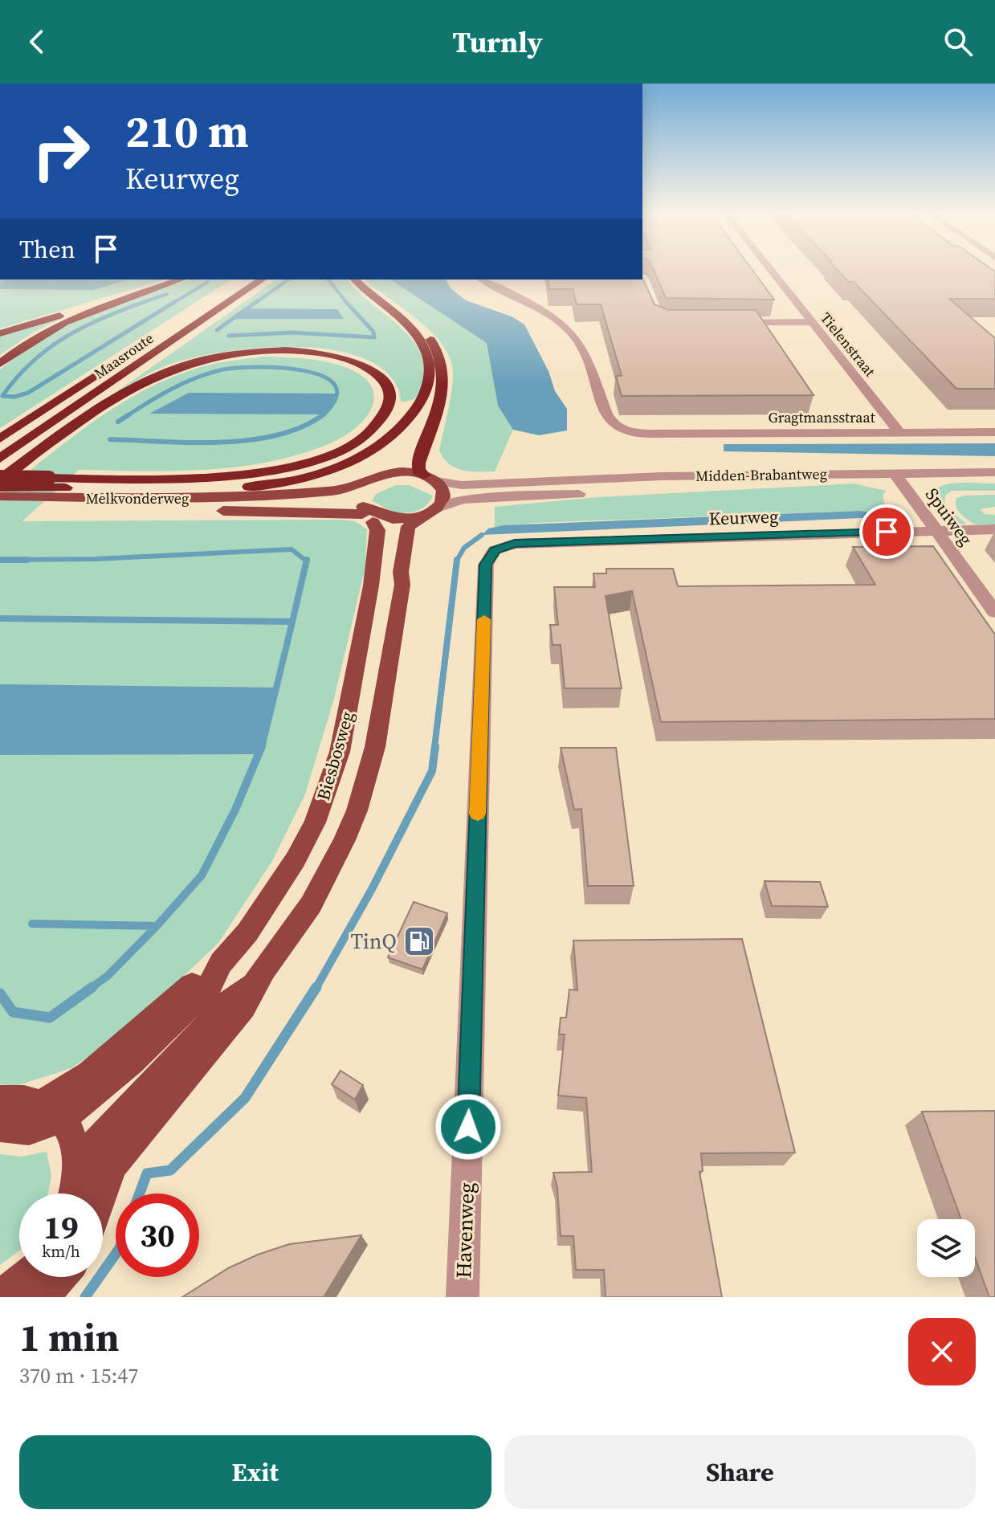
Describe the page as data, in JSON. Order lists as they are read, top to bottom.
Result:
{
  "streets": {
    "highway": ["Maasroute"],
    "main road": ["Melkvonderweg", "Biesbosweg"],
    "street": [
      "Tielenstraat",
      "Gragtmansstraat",
      "Midden-Brabantweg",
      "Spuiweg",
      "Keurweg",
      "Havenweg"
    ]
  },
  "crossings": [
    ["Tielenstraat", "Gragtmansstraat"],
    ["Midden-Brabantweg", "Spuiweg"],
    ["Melkvonderweg", "Biesbosweg"],
    ["Spuiweg", "Keurweg"],
    ["Keurweg", "Havenweg"]
  ],
  "places": {
    "fuel station": ["TinQ"]
  },
  "page": {
    "header": "Turnly",
    "turn": ["210 m", "Keurweg"],
    "then": "Then",
    "speed": "19 km/h",
    "limit": "30",
    "heading": ["1 min", "370 m · 15:47"],
    "buttons": ["Exit", "Share"]
  }
}
